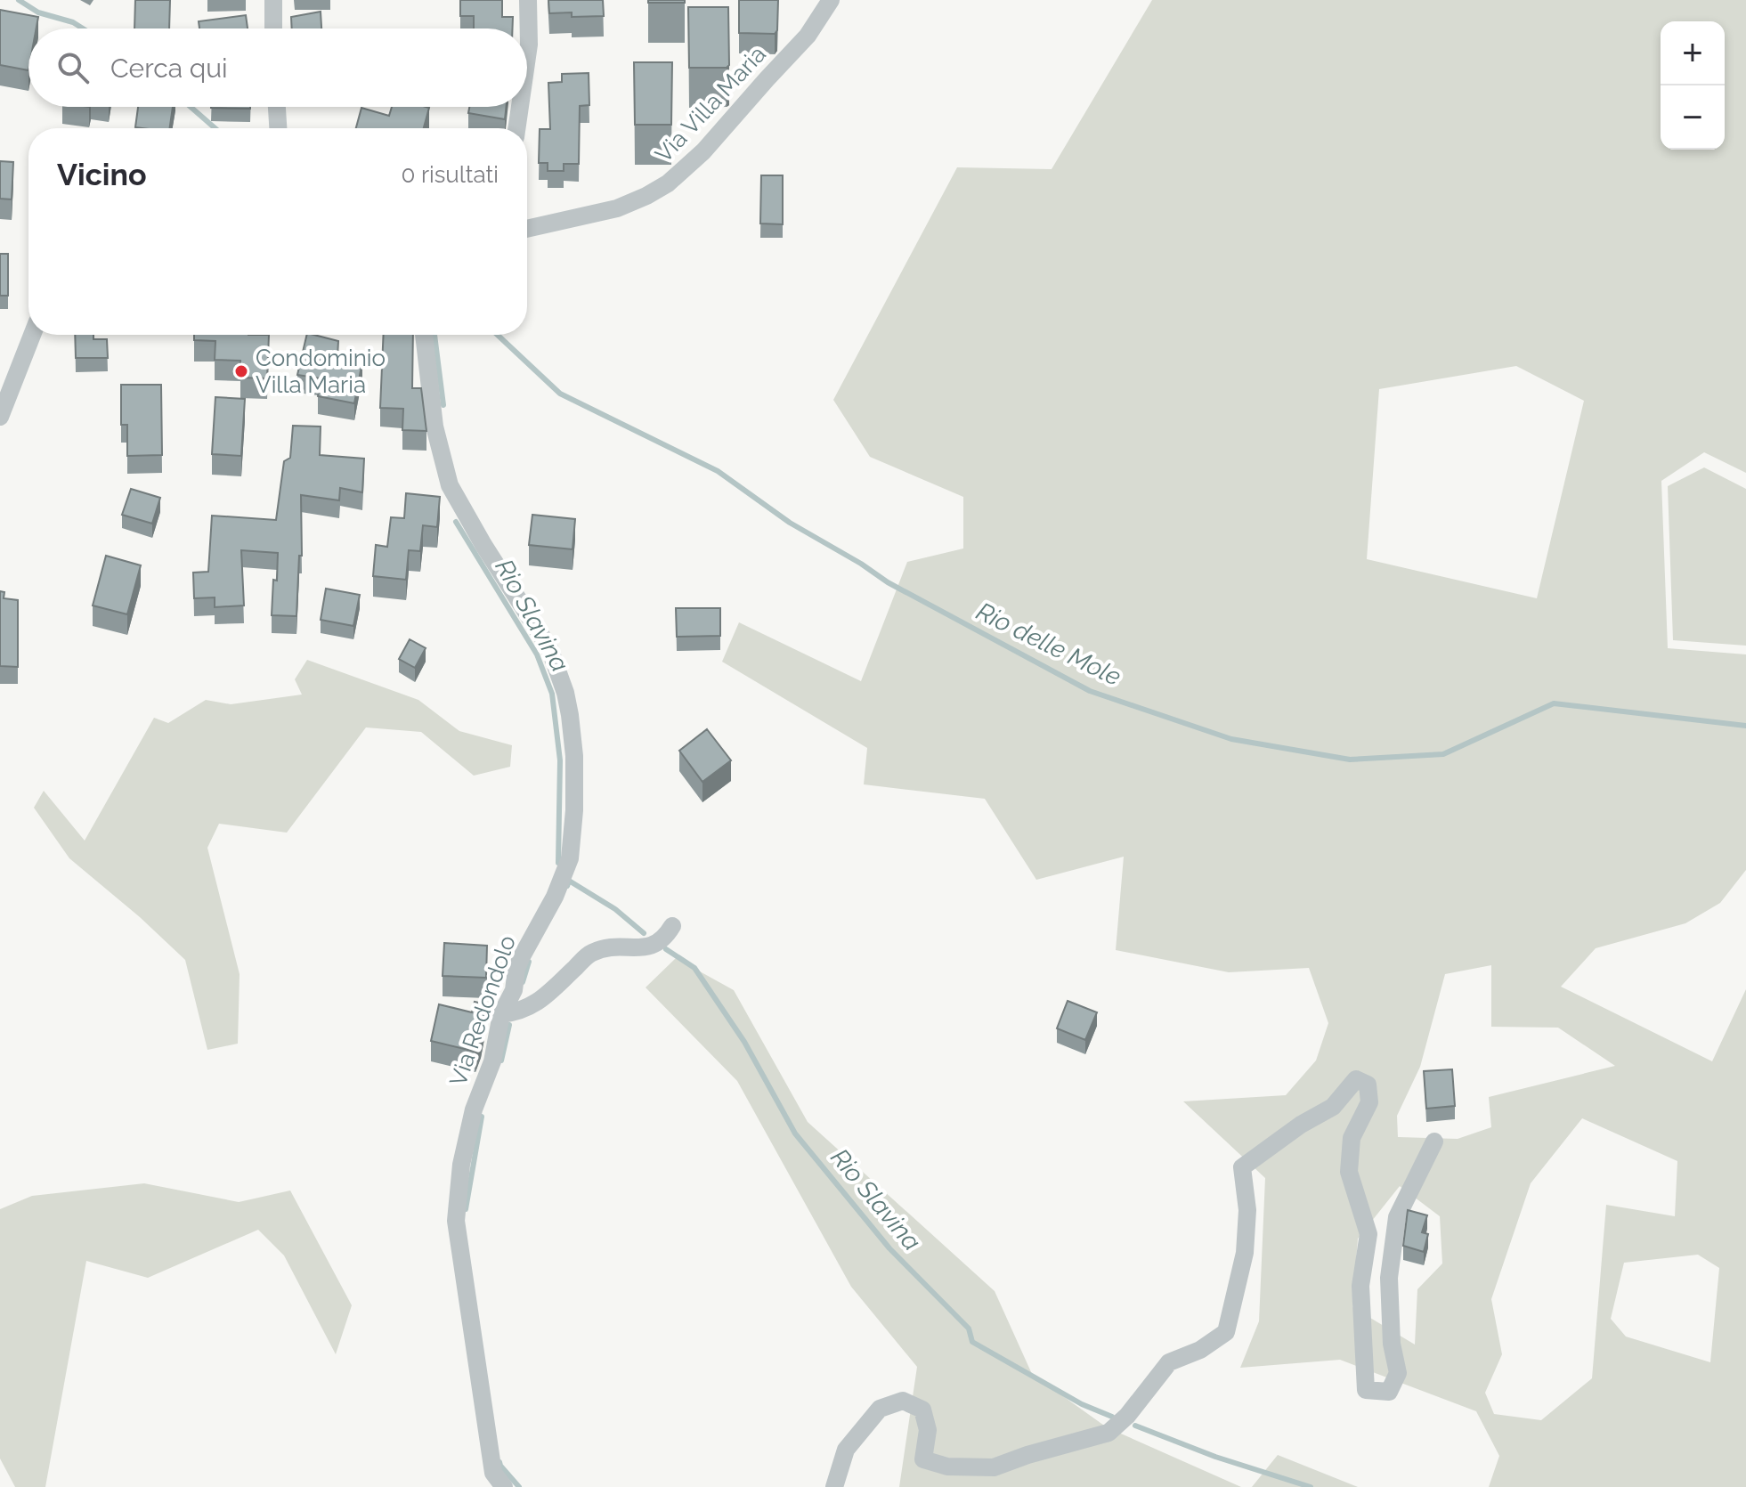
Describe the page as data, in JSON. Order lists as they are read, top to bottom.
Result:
{
  "streets": {
    "street": ["Via Villa Maria", "Via Redondolo"]
  },
  "water": ["Rio Slavina", "Rio delle Mole"],
  "places": ["Condominio Villa Maria"],
  "page": {
    "map_buttons": ["+", "−"],
    "search": "Cerca qui",
    "heading": ["Vicino", "0 risultati"]
  }
}
